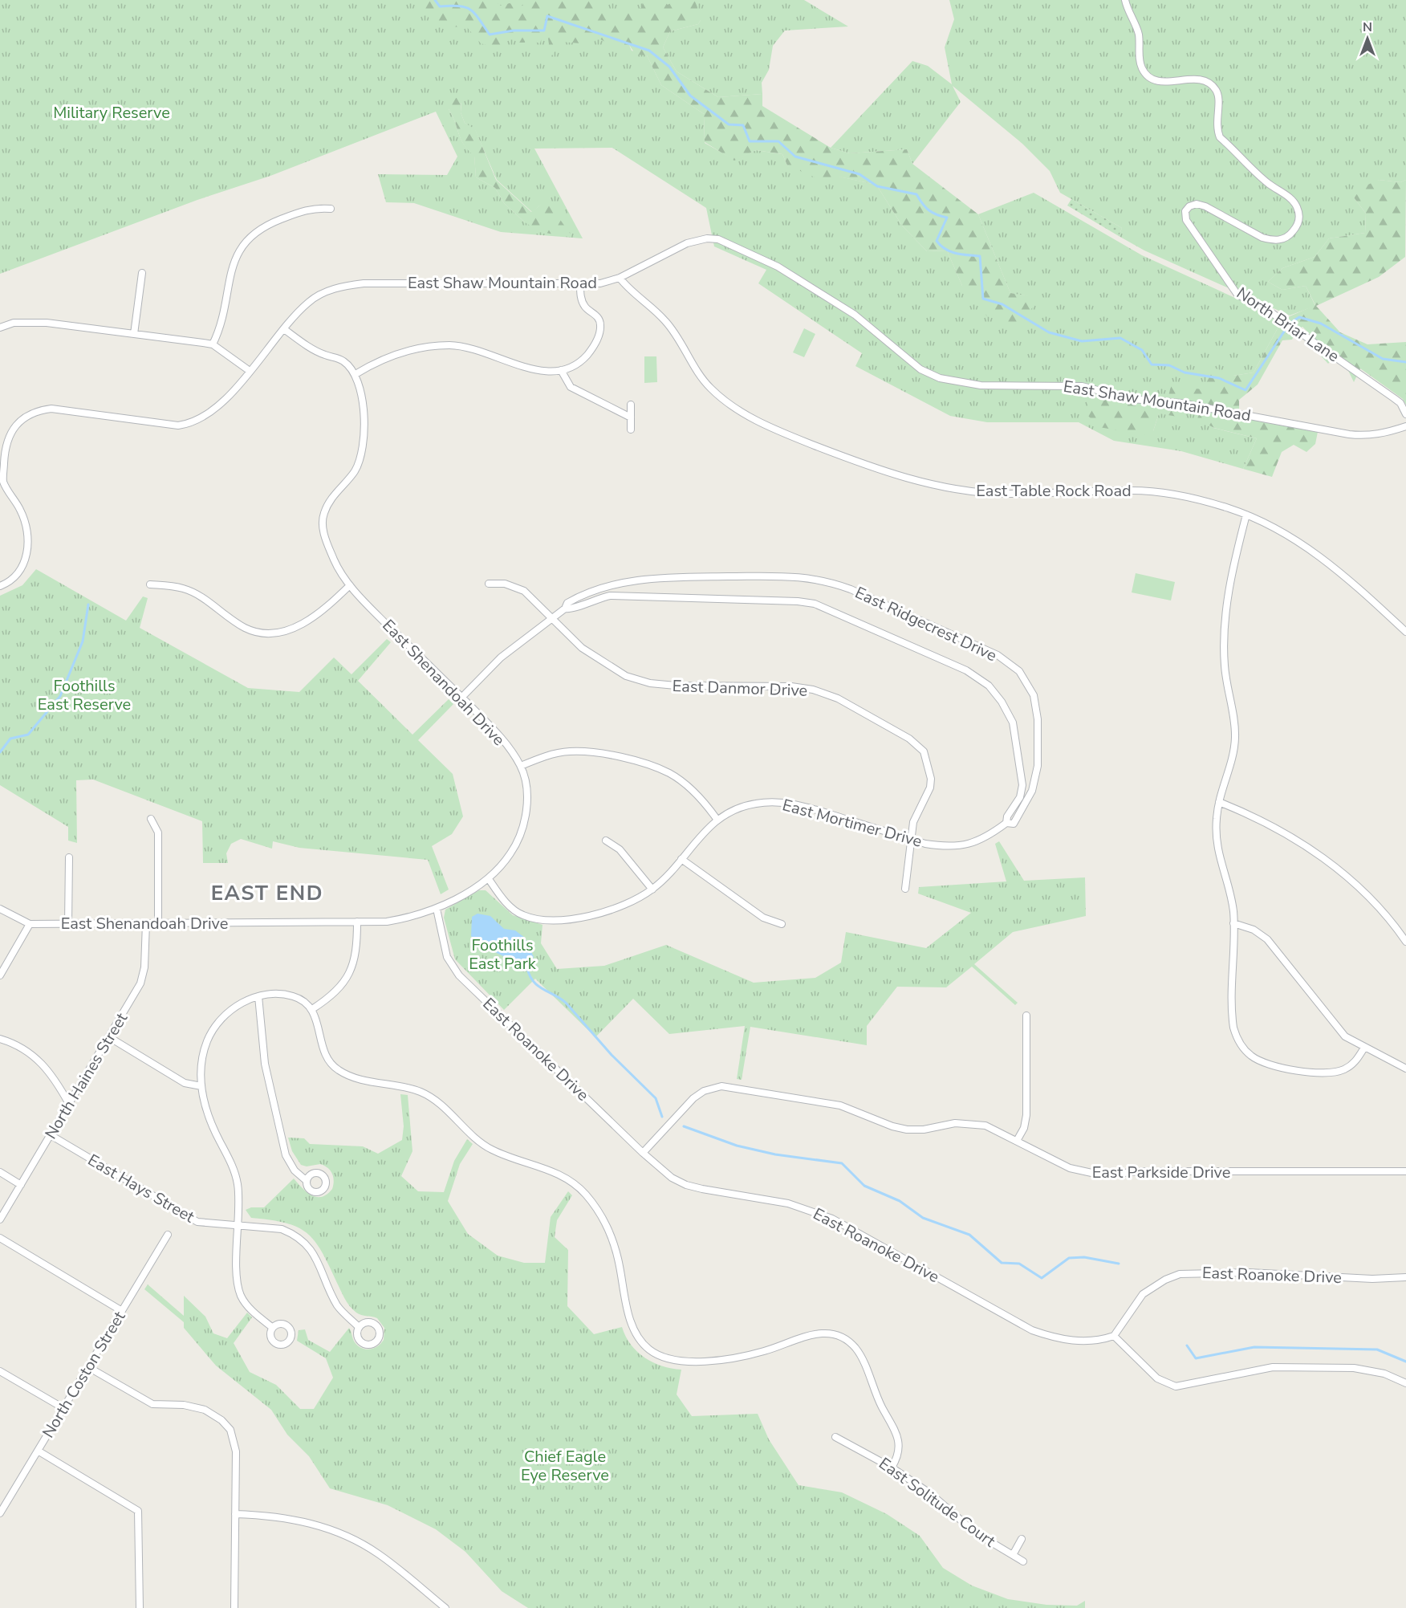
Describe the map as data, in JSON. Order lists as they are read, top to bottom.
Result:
{
  "streets": {
    "street": [
      "East Shaw Mountain Road",
      "North Briar Lane",
      "East Table Rock Road",
      "East Ridgecrest Drive",
      "East Shenandoah Drive",
      "East Danmor Drive",
      "East Mortimer Drive",
      "East Roanoke Drive",
      "North Haines Street",
      "East Parkside Drive",
      "East Hays Street",
      "North Coston Street",
      "East Solitude Court"
    ]
  },
  "crossings": [
    ["East Shaw Mountain Road", "East Table Rock Road"],
    ["East Ridgecrest Drive", "East Shenandoah Drive"],
    ["East Ridgecrest Drive", "East Danmor Drive"],
    ["East Ridgecrest Drive", "East Mortimer Drive"],
    ["East Shenandoah Drive", "East Mortimer Drive"],
    ["East Shenandoah Drive", "East Roanoke Drive"],
    ["East Shenandoah Drive", "North Haines Street"],
    ["East Danmor Drive", "East Mortimer Drive"],
    ["East Roanoke Drive", "East Parkside Drive"],
    ["North Haines Street", "East Hays Street"]
  ],
  "districts": ["EAST END"],
  "parks": [
    "Military Reserve",
    "Foothills East Reserve",
    "Foothills East Park",
    "Chief Eagle Eye Reserve"
  ],
  "north": "top"
}
